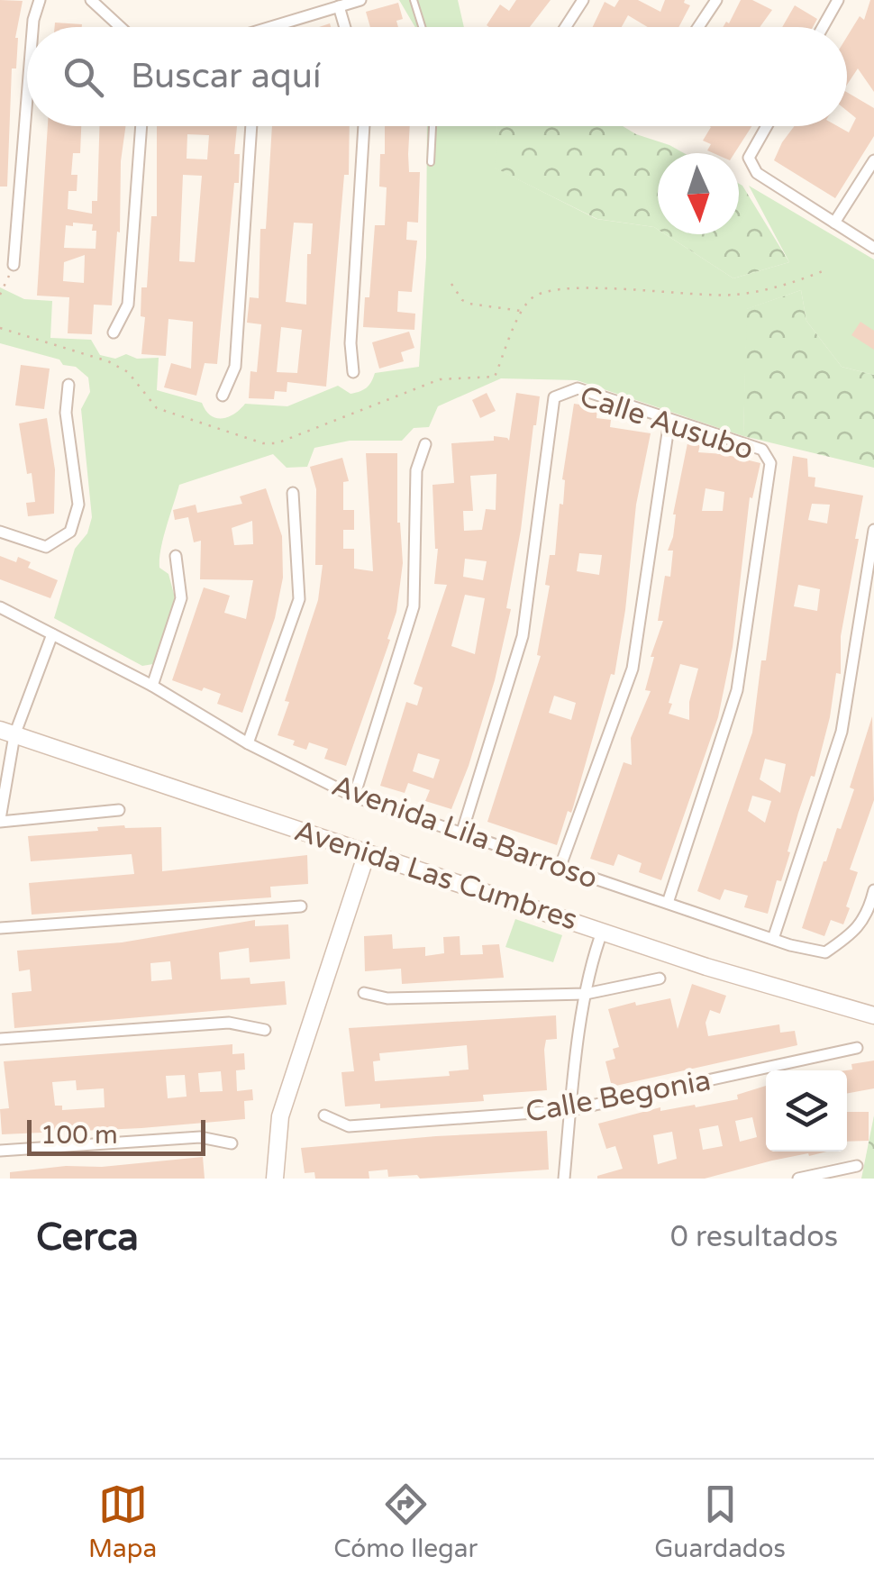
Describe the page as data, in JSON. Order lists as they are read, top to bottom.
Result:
{
  "streets": {
    "street": [
      "Calle Ausubo",
      "Avenida Lila Barroso",
      "Avenida Las Cumbres",
      "Calle Begonia"
    ]
  },
  "crossings": [
    ["Calle Ausubo", "Avenida Lila Barroso"]
  ],
  "scale_bar": "100 m",
  "north": "bottom",
  "page": {
    "search": "Buscar aquí",
    "scale": "100 m",
    "heading": ["Cerca", "0 resultados"],
    "nav": ["Mapa", "Cómo llegar", "Guardados"]
  }
}
